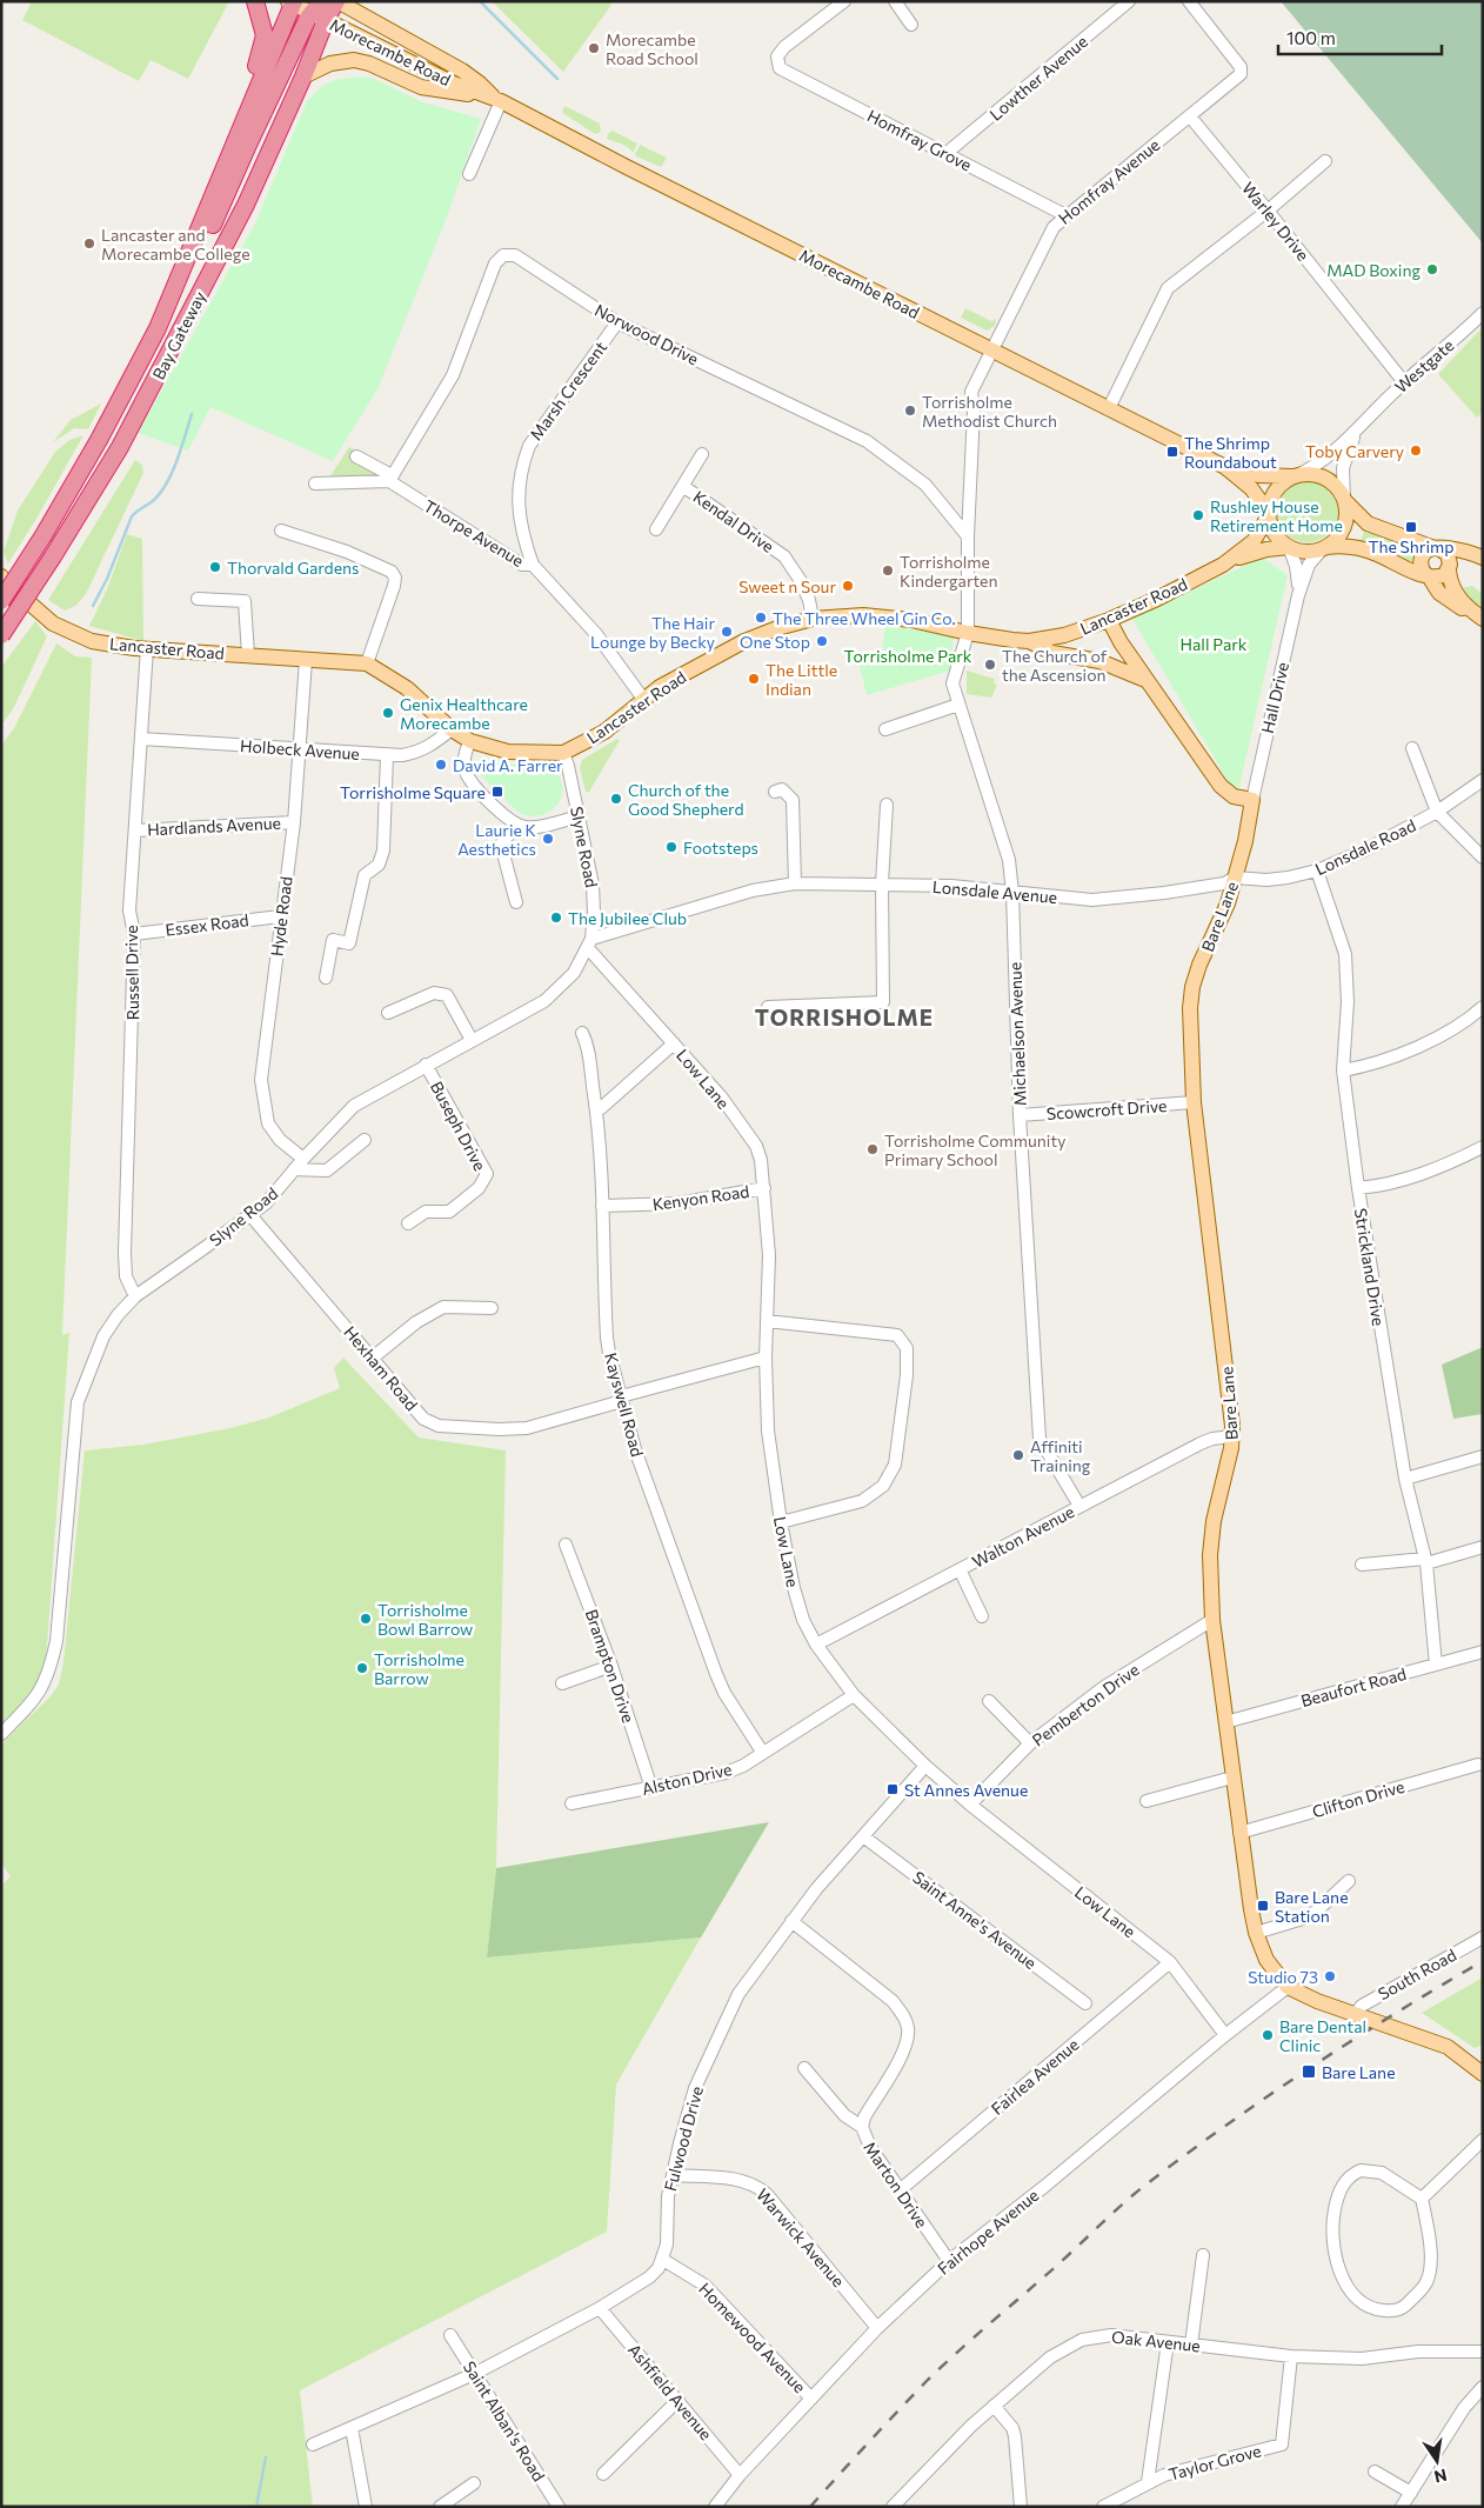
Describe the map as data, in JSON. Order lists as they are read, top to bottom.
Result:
{
  "streets": {
    "highway": ["Bay Gateway"],
    "main road": ["Morecambe Road", "Lancaster Road", "Bare Lane"],
    "street": [
      "Lowther Avenue",
      "Homfray Grove",
      "Homfray Avenue",
      "Warley Drive",
      "Norwood Drive",
      "Westgate",
      "Marsh Crescent",
      "Kendal Drive",
      "Thorpe Avenue",
      "Hall Drive",
      "Holbeck Avenue",
      "Hardlands Avenue",
      "Slyne Road",
      "Lonsdale Road",
      "Lonsdale Avenue",
      "Hyde Road",
      "Essex Road",
      "Russell Drive",
      "Michaelson Avenue",
      "Low Lane",
      "Scowcroft Drive",
      "Buseph Drive",
      "Kenyon Road",
      "Strickland Drive",
      "Hexham Road",
      "Kayswell Road",
      "Walton Avenue",
      "Brampton Drive",
      "Beaufort Road",
      "Pemberton Drive",
      "Alston Drive",
      "Clifton Drive",
      "Saint Anne's Avenue",
      "South Road",
      "Fairlea Avenue",
      "Fulwood Drive",
      "Marton Drive",
      "Fairhope Avenue",
      "Warwick Avenue",
      "Homewood Avenue",
      "Oak Avenue",
      "Ashfield Avenue",
      "Saint Alban's Road",
      "Taylor Grove"
    ]
  },
  "crossings": [
    ["Morecambe Road", "Homfray Avenue"],
    ["Morecambe Road", "Bay Gateway"],
    ["Morecambe Road", "Westgate"],
    ["Morecambe Road", "Lancaster Road"],
    ["Morecambe Road", "Hall Drive"],
    ["Lowther Avenue", "Homfray Grove"],
    ["Homfray Grove", "Homfray Avenue"],
    ["Homfray Avenue", "Warley Drive"],
    ["Homfray Avenue", "Norwood Drive"],
    ["Homfray Avenue", "Michaelson Avenue"],
    ["Warley Drive", "Westgate"],
    ["Norwood Drive", "Marsh Crescent"],
    ["Norwood Drive", "Thorpe Avenue"],
    ["Norwood Drive", "Michaelson Avenue"],
    ["Westgate", "Lancaster Road"],
    ["Westgate", "Hall Drive"],
    ["Marsh Crescent", "Thorpe Avenue"],
    ["Kendal Drive", "Lancaster Road"],
    ["Thorpe Avenue", "Lancaster Road"],
    ["Lancaster Road", "Hall Drive"],
    ["Lancaster Road", "Holbeck Avenue"],
    ["Lancaster Road", "Slyne Road"],
    ["Lancaster Road", "Hyde Road"],
    ["Lancaster Road", "Russell Drive"],
    ["Lancaster Road", "Michaelson Avenue"],
    ["Hall Drive", "Bare Lane"],
    ["Holbeck Avenue", "Hyde Road"],
    ["Holbeck Avenue", "Russell Drive"],
    ["Hardlands Avenue", "Hyde Road"],
    ["Hardlands Avenue", "Russell Drive"],
    ["Slyne Road", "Lonsdale Avenue"],
    ["Slyne Road", "Hyde Road"],
    ["Slyne Road", "Russell Drive"],
    ["Slyne Road", "Low Lane"],
    ["Slyne Road", "Buseph Drive"],
    ["Slyne Road", "Hexham Road"],
    ["Lonsdale Road", "Lonsdale Avenue"],
    ["Lonsdale Road", "Bare Lane"],
    ["Lonsdale Road", "Strickland Drive"],
    ["Lonsdale Avenue", "Bare Lane"],
    ["Lonsdale Avenue", "Michaelson Avenue"],
    ["Lonsdale Avenue", "Low Lane"],
    ["Hyde Road", "Essex Road"],
    ["Bare Lane", "Scowcroft Drive"],
    ["Bare Lane", "Walton Avenue"],
    ["Bare Lane", "Beaufort Road"],
    ["Bare Lane", "Pemberton Drive"],
    ["Bare Lane", "Clifton Drive"],
    ["Bare Lane", "South Road"],
    ["Bare Lane", "Fairhope Avenue"],
    ["Essex Road", "Russell Drive"],
    ["Michaelson Avenue", "Scowcroft Drive"],
    ["Michaelson Avenue", "Walton Avenue"],
    ["Low Lane", "Kenyon Road"],
    ["Low Lane", "Hexham Road"],
    ["Low Lane", "Walton Avenue"],
    ["Low Lane", "Pemberton Drive"],
    ["Low Lane", "Alston Drive"],
    ["Low Lane", "Fairlea Avenue"],
    ["Low Lane", "Fulwood Drive"],
    ["Low Lane", "Fairhope Avenue"],
    ["Kenyon Road", "Kayswell Road"],
    ["Strickland Drive", "Beaufort Road"],
    ["Hexham Road", "Kayswell Road"],
    ["Kayswell Road", "Alston Drive"],
    ["Brampton Drive", "Alston Drive"],
    ["Saint Anne's Avenue", "Fulwood Drive"],
    ["Fairlea Avenue", "Marton Drive"],
    ["Fulwood Drive", "Marton Drive"],
    ["Fulwood Drive", "Warwick Avenue"],
    ["Fulwood Drive", "Homewood Avenue"],
    ["Marton Drive", "Fairhope Avenue"],
    ["Fairhope Avenue", "Warwick Avenue"],
    ["Fairhope Avenue", "Homewood Avenue"],
    ["Fairhope Avenue", "Ashfield Avenue"],
    ["Oak Avenue", "Taylor Grove"]
  ],
  "districts": ["TORRISHOLME"],
  "parks": ["Hall Park", "Torrisholme Park"],
  "places": {
    "other": [
      "Morecambe Road School",
      "Lancaster and Morecambe College",
      "MAD Boxing",
      "Torrisholme Methodist Church",
      "Toby Carvery",
      "Rushley House Retirement Home",
      "Thorvald Gardens",
      "Torrisholme Kindergarten",
      "Sweet n Sour",
      "The Three Wheel Gin Co.",
      "The Hair Lounge by Becky",
      "One Stop",
      "The Church of the Ascension",
      "The Little Indian",
      "Genix Healthcare Morecambe",
      "David A. Farrer",
      "Church of the Good Shepherd",
      "Laurie K Aesthetics",
      "Footsteps",
      "The Jubilee Club",
      "Torrisholme Community Primary School",
      "Affiniti Training",
      "Torrisholme Bowl Barrow",
      "Torrisholme Barrow",
      "Studio 73",
      "Bare Dental Clinic"
    ],
    "transit": [
      "The Shrimp Roundabout",
      "The Shrimp",
      "Torrisholme Square",
      "St Annes Avenue",
      "Bare Lane Station",
      "Bare Lane"
    ]
  },
  "scale_bar": "100 m",
  "north": "bottom"
}
